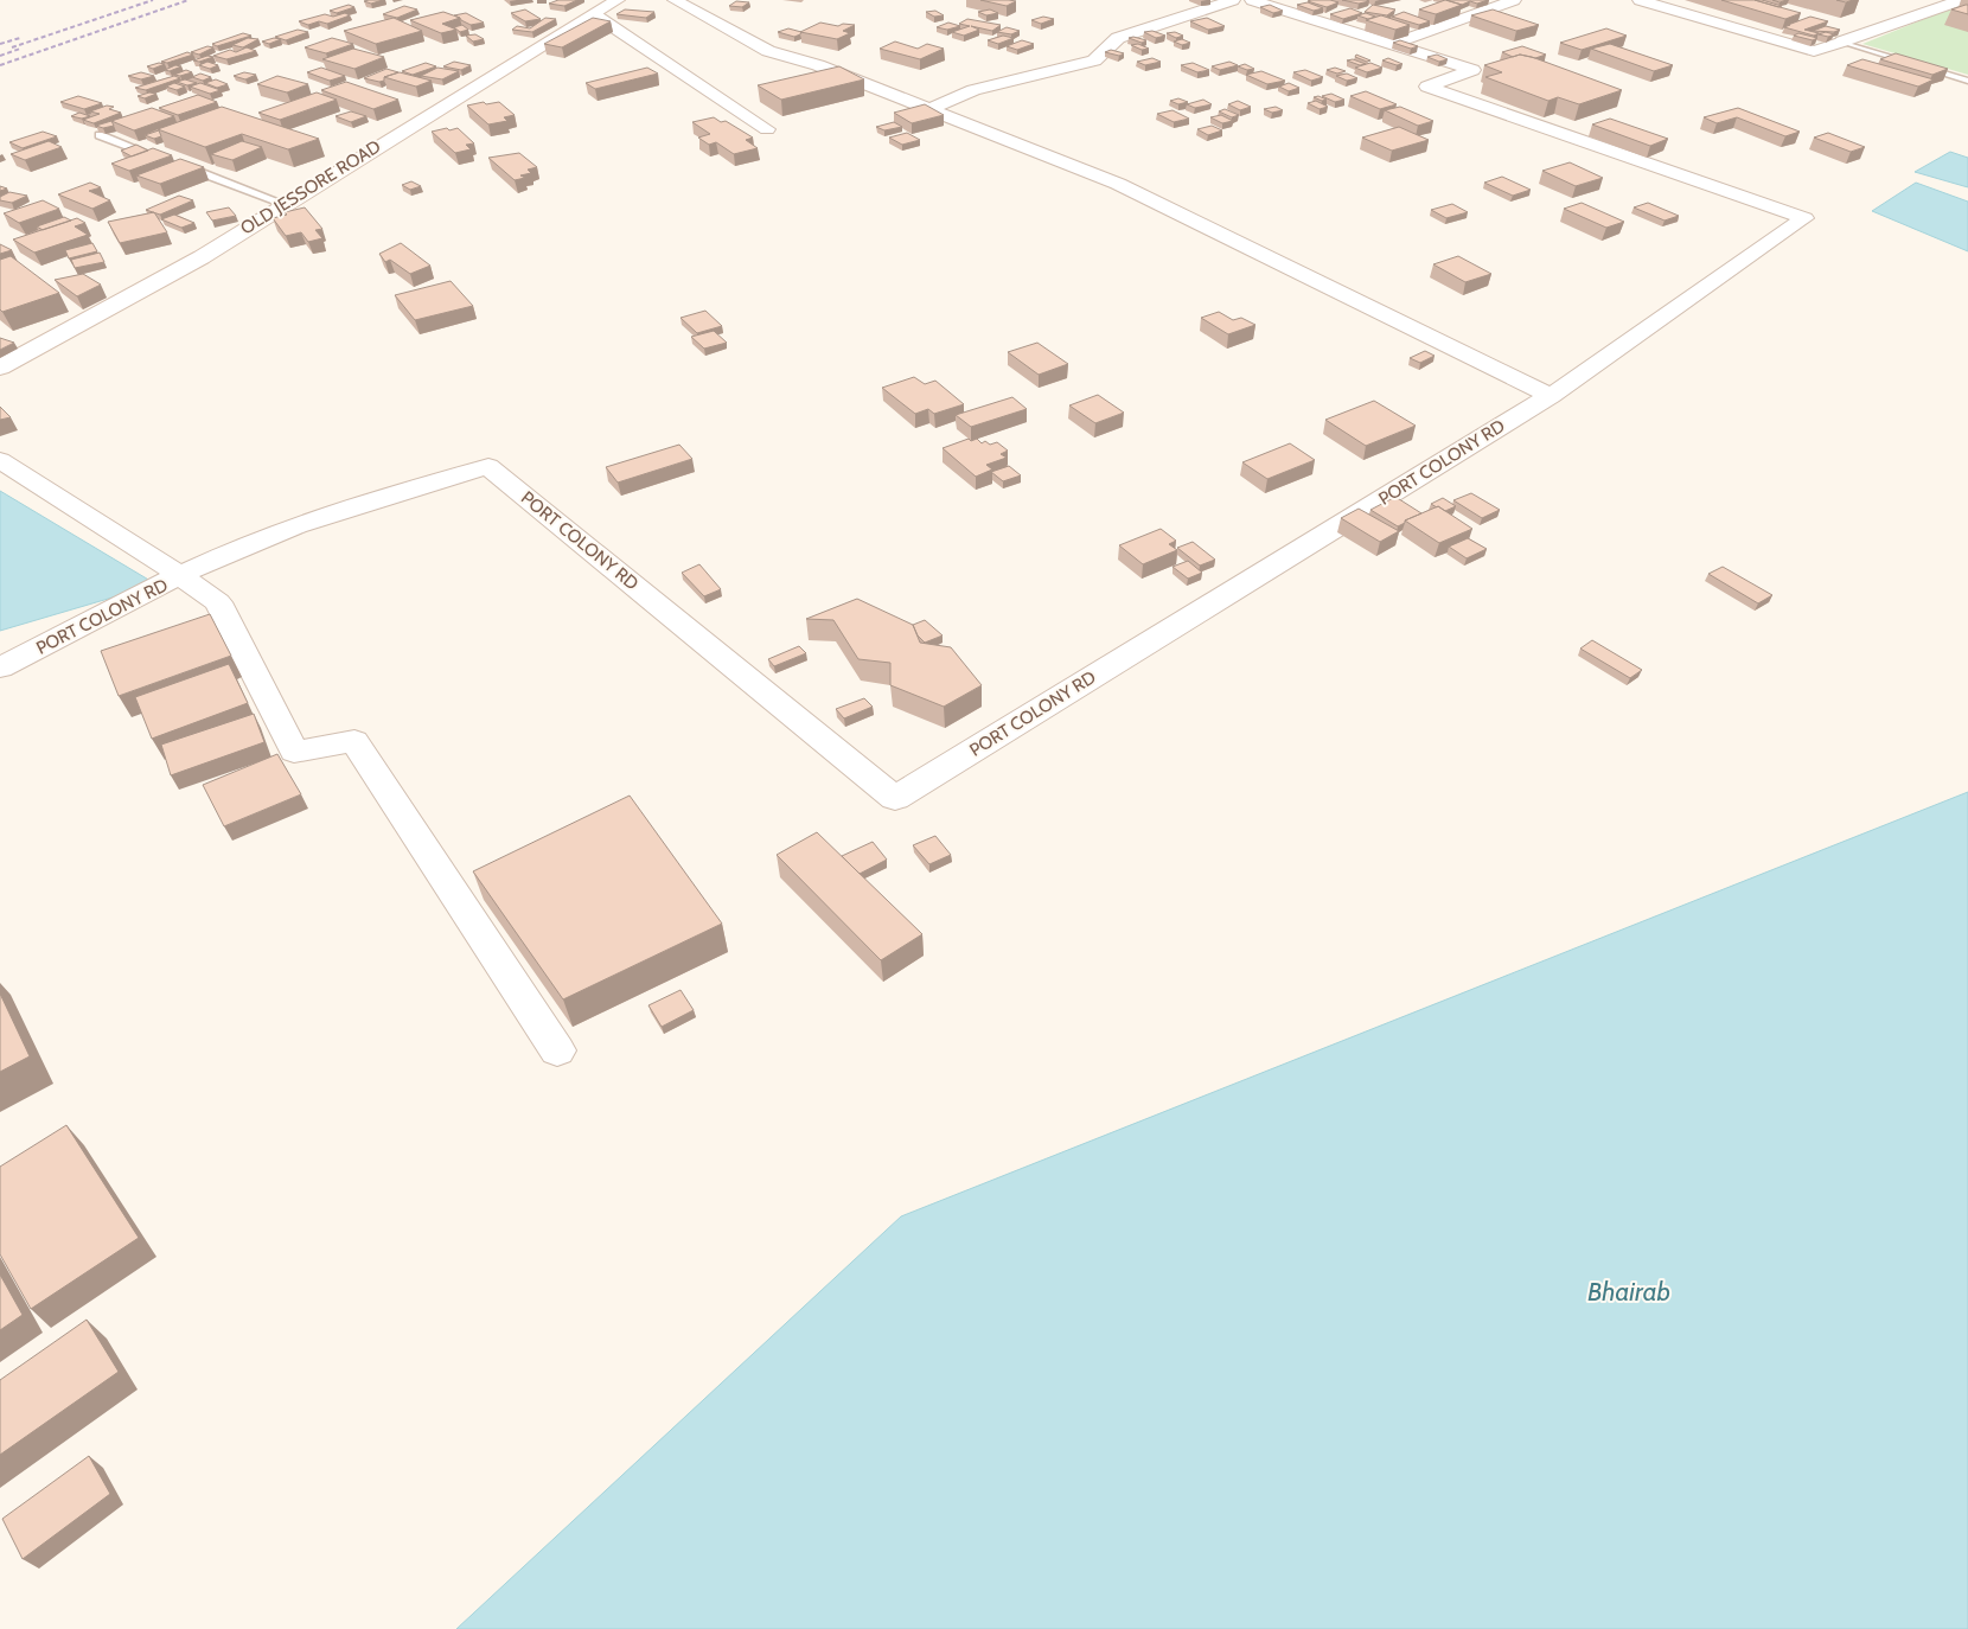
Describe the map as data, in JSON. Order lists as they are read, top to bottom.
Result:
{
  "streets": {
    "street": ["OLD JESSORE ROAD", "PORT COLONY RD"]
  },
  "water": ["Bhairab"]
}
